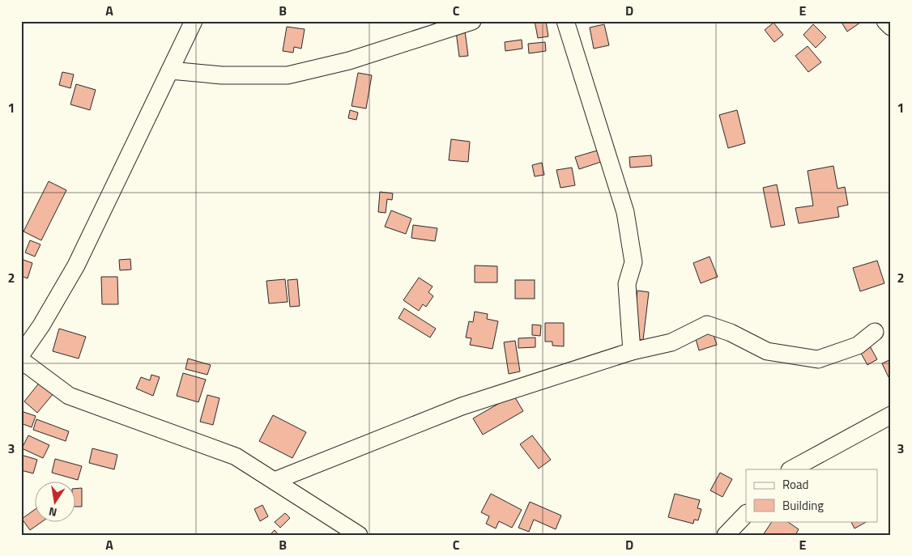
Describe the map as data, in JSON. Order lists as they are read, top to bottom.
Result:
{
  "legend": ["Road", "Building"],
  "north": "bottom",
  "grid": {
    "columns": [
      "A",
      "B",
      "C",
      "D",
      "E"
    ],
    "rows": ["1", "2", "3"]
  }
}
